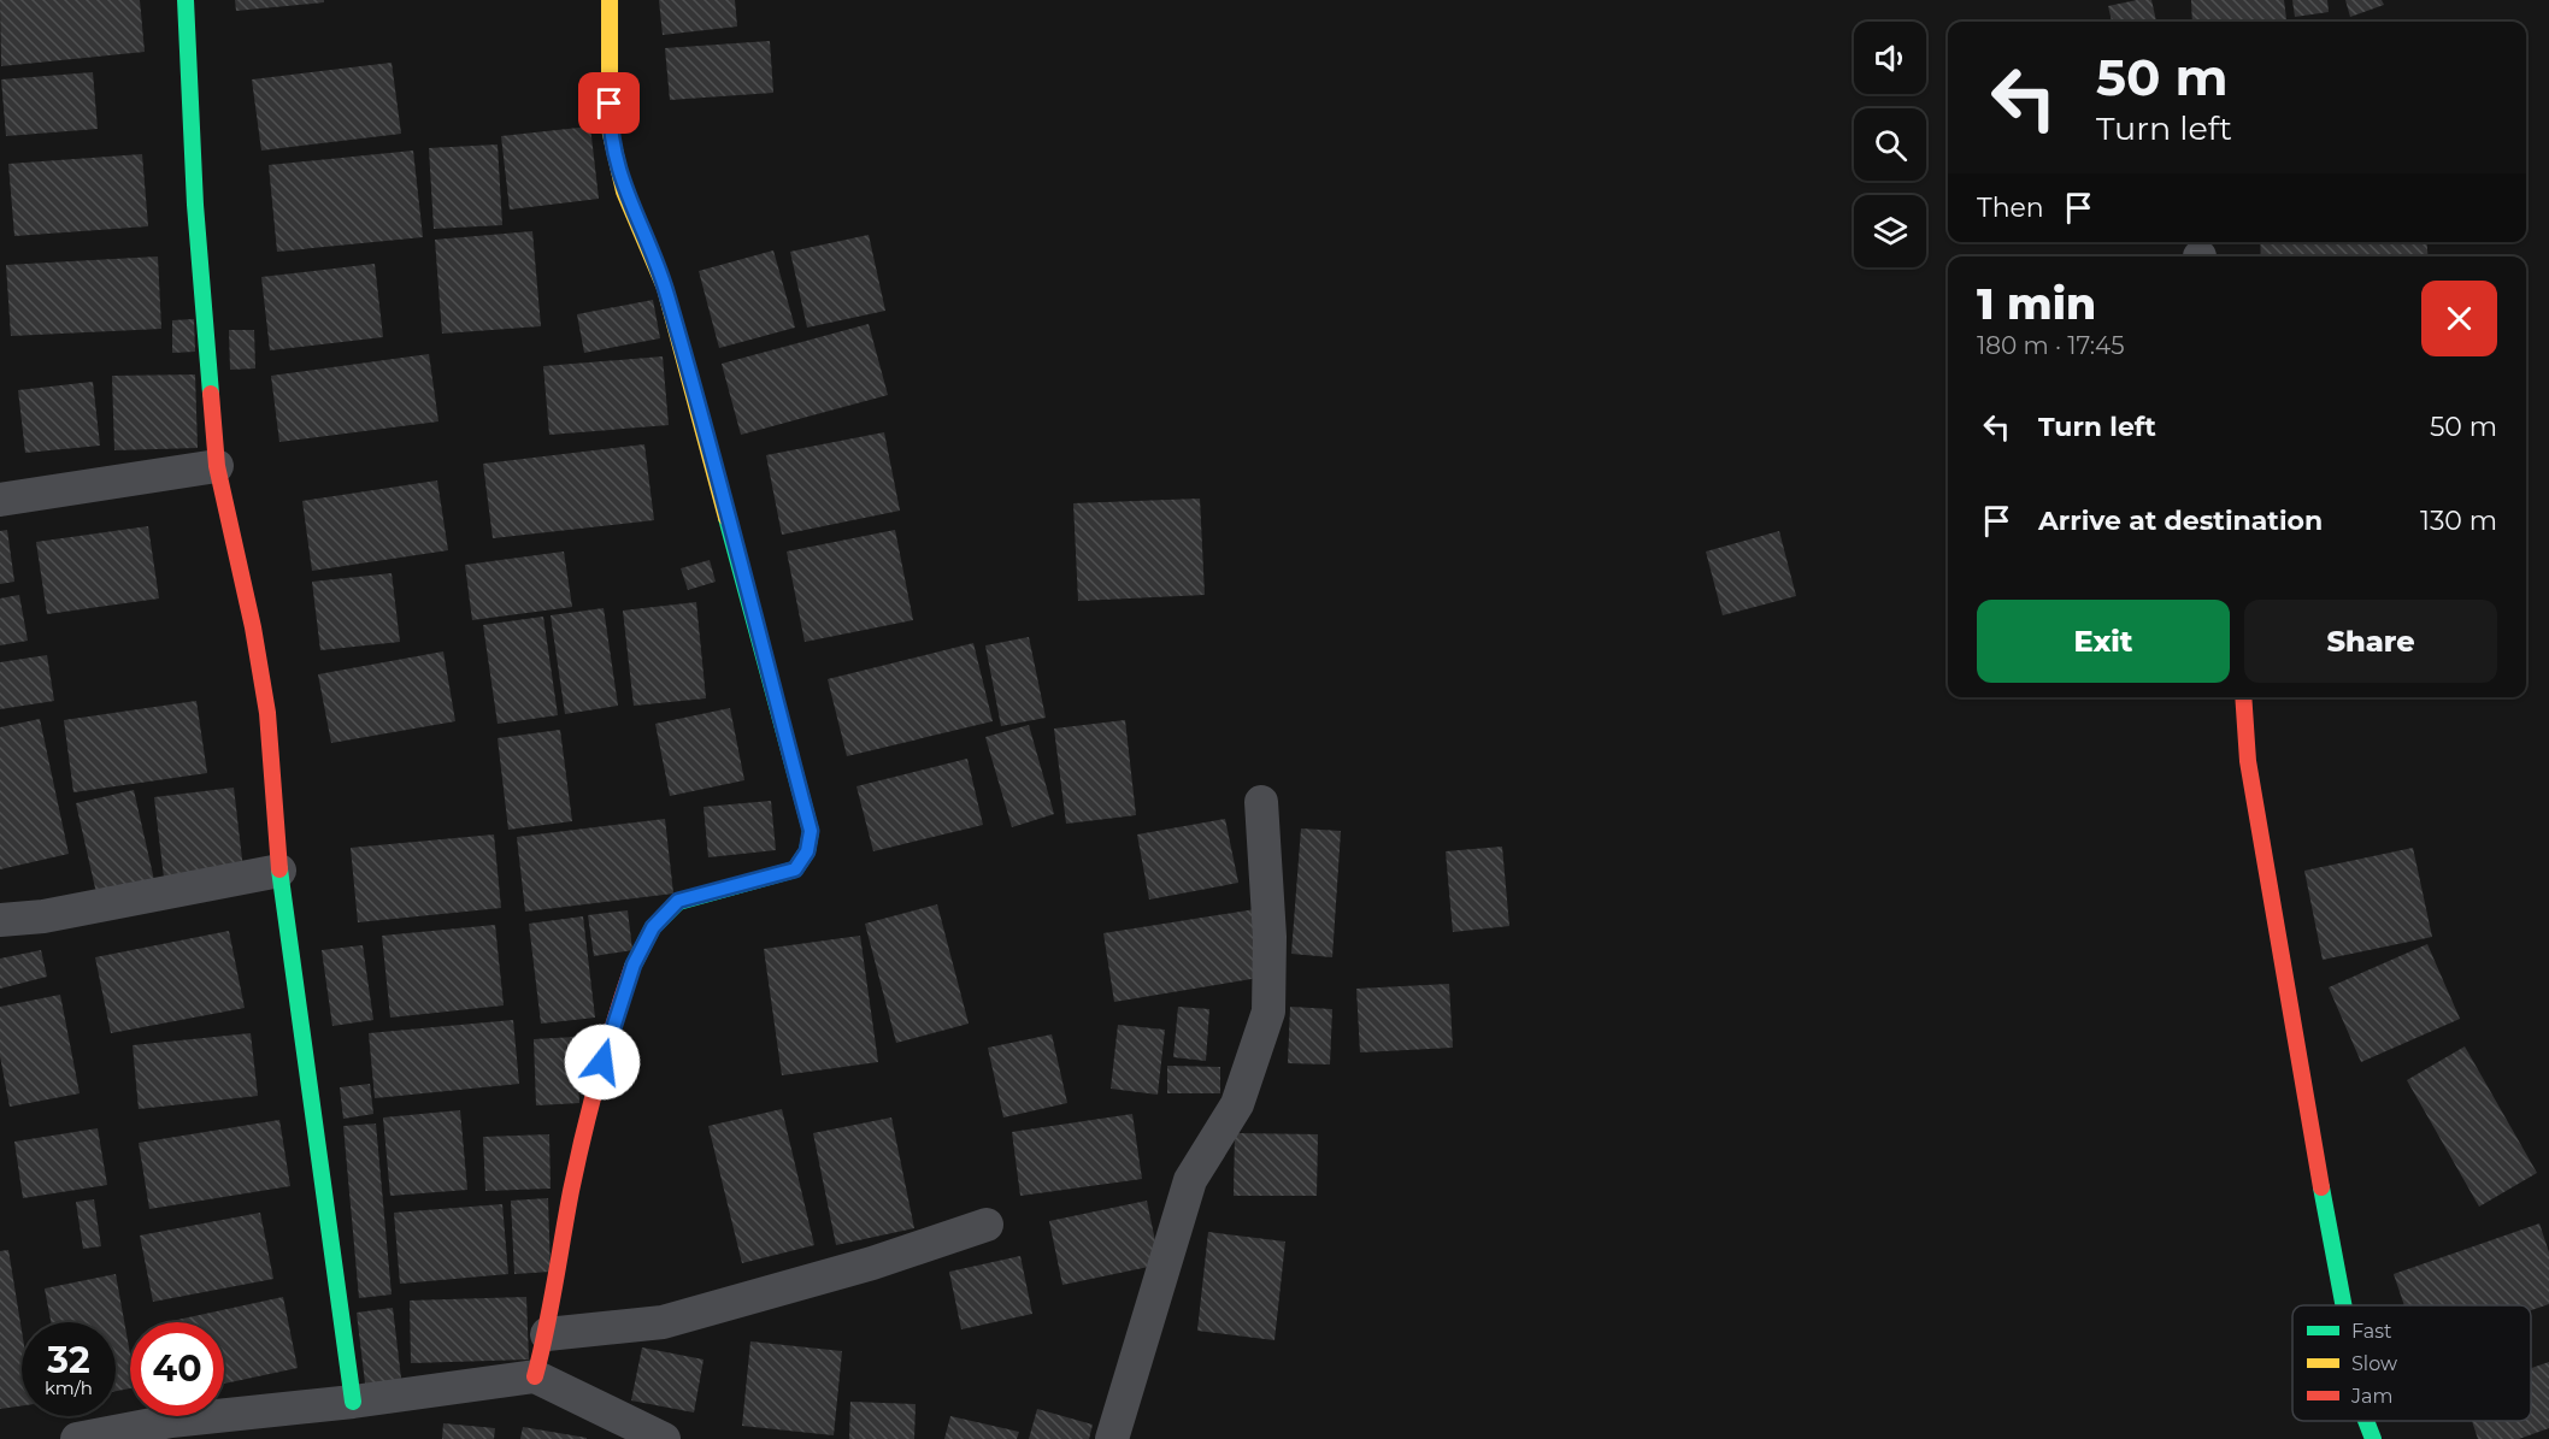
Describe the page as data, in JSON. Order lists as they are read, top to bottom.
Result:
{
  "legend": ["Fast", "Slow", "Jam"],
  "page": {
    "turn": ["50 m", "Turn left"],
    "then": "Then",
    "heading": ["1 min", "180 m · 17:45"],
    "list": [
      {
        "name": "Turn left",
        "value": "50 m"
      },
      {
        "name": "Arrive at destination",
        "value": "130 m"
      }
    ],
    "buttons": ["Exit", "Share"],
    "speed": "32 km/h",
    "limit": "40"
  }
}
